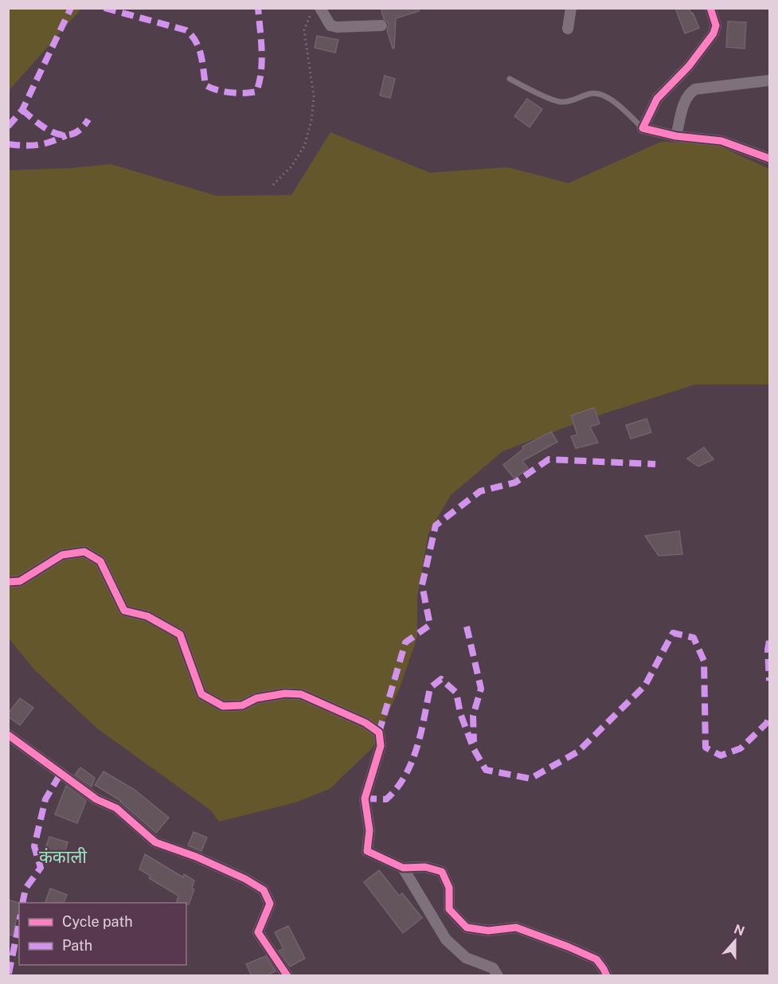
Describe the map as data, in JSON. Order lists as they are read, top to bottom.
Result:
{
  "districts": ["कंकाली"],
  "legend": ["Cycle path", "Path"],
  "north": "top"
}
